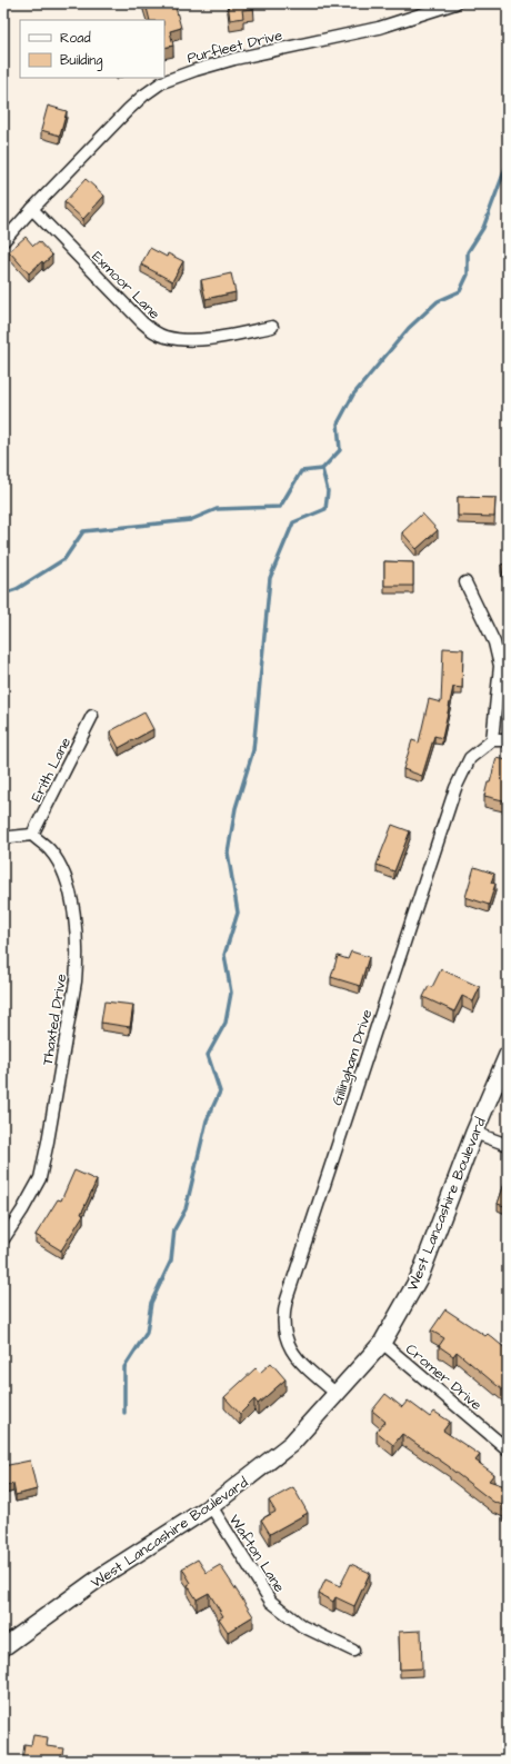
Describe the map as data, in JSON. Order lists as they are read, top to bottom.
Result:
{
  "streets": {
    "main road": ["West Lancashire Boulevard"],
    "street": [
      "Purfleet Drive",
      "Exmoor Lane",
      "Erith Lane",
      "Thaxted Drive",
      "Gillingham Drive",
      "Cromer Drive",
      "Wafton Lane"
    ]
  },
  "crossings": [
    ["Purfleet Drive", "Exmoor Lane"],
    ["Erith Lane", "Thaxted Drive"],
    ["Gillingham Drive", "West Lancashire Boulevard"],
    ["West Lancashire Boulevard", "Cromer Drive"],
    ["West Lancashire Boulevard", "Wafton Lane"]
  ],
  "legend": ["Road", "Building"]
}
